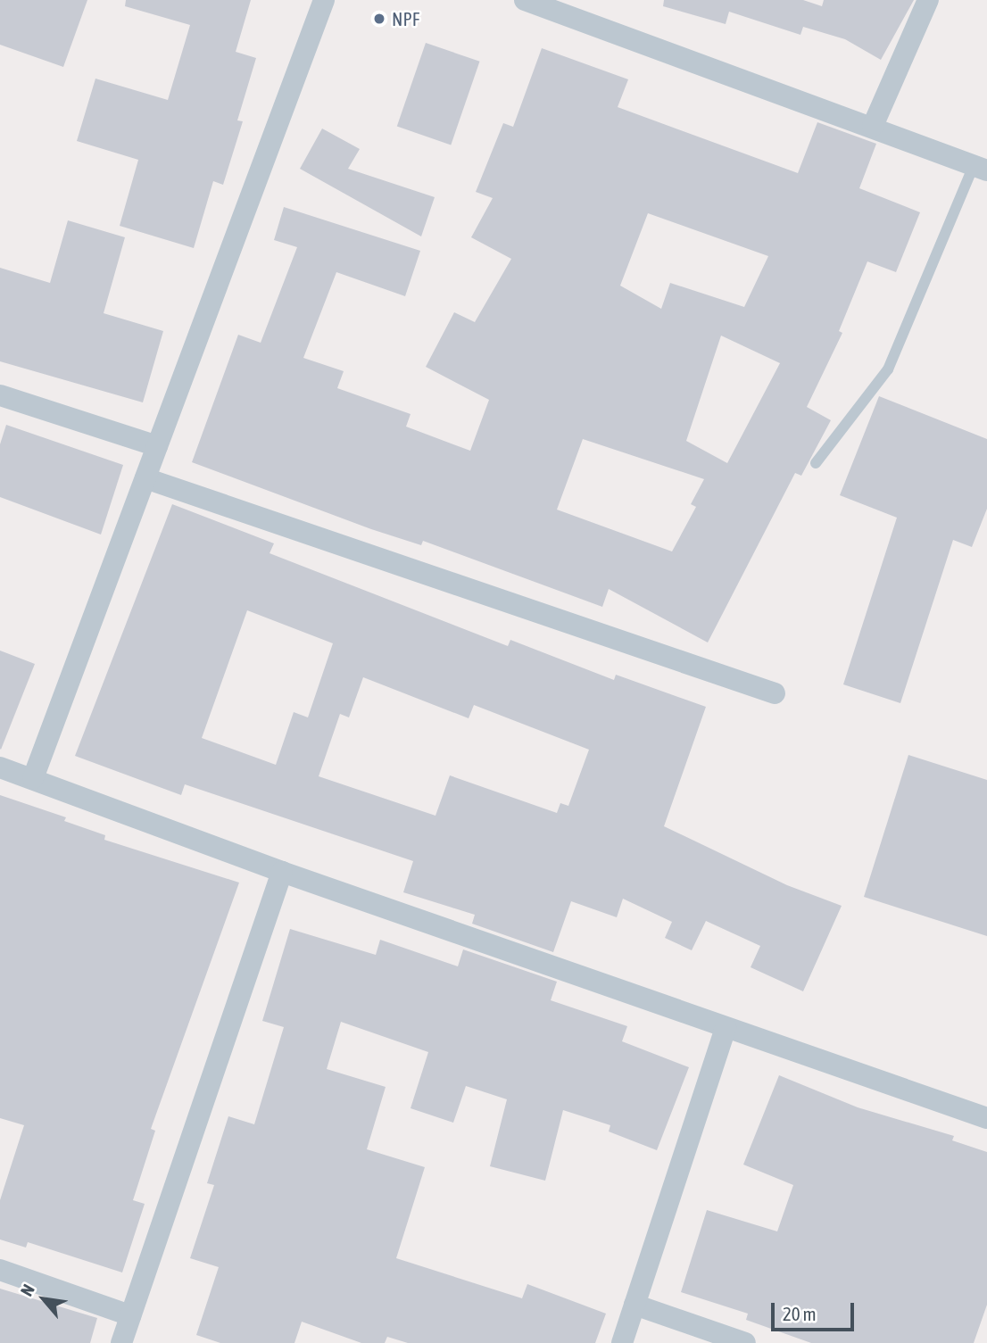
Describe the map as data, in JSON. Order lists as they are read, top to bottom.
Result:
{
  "places": ["NPF"],
  "scale_bar": "20 m",
  "north": "top left"
}
